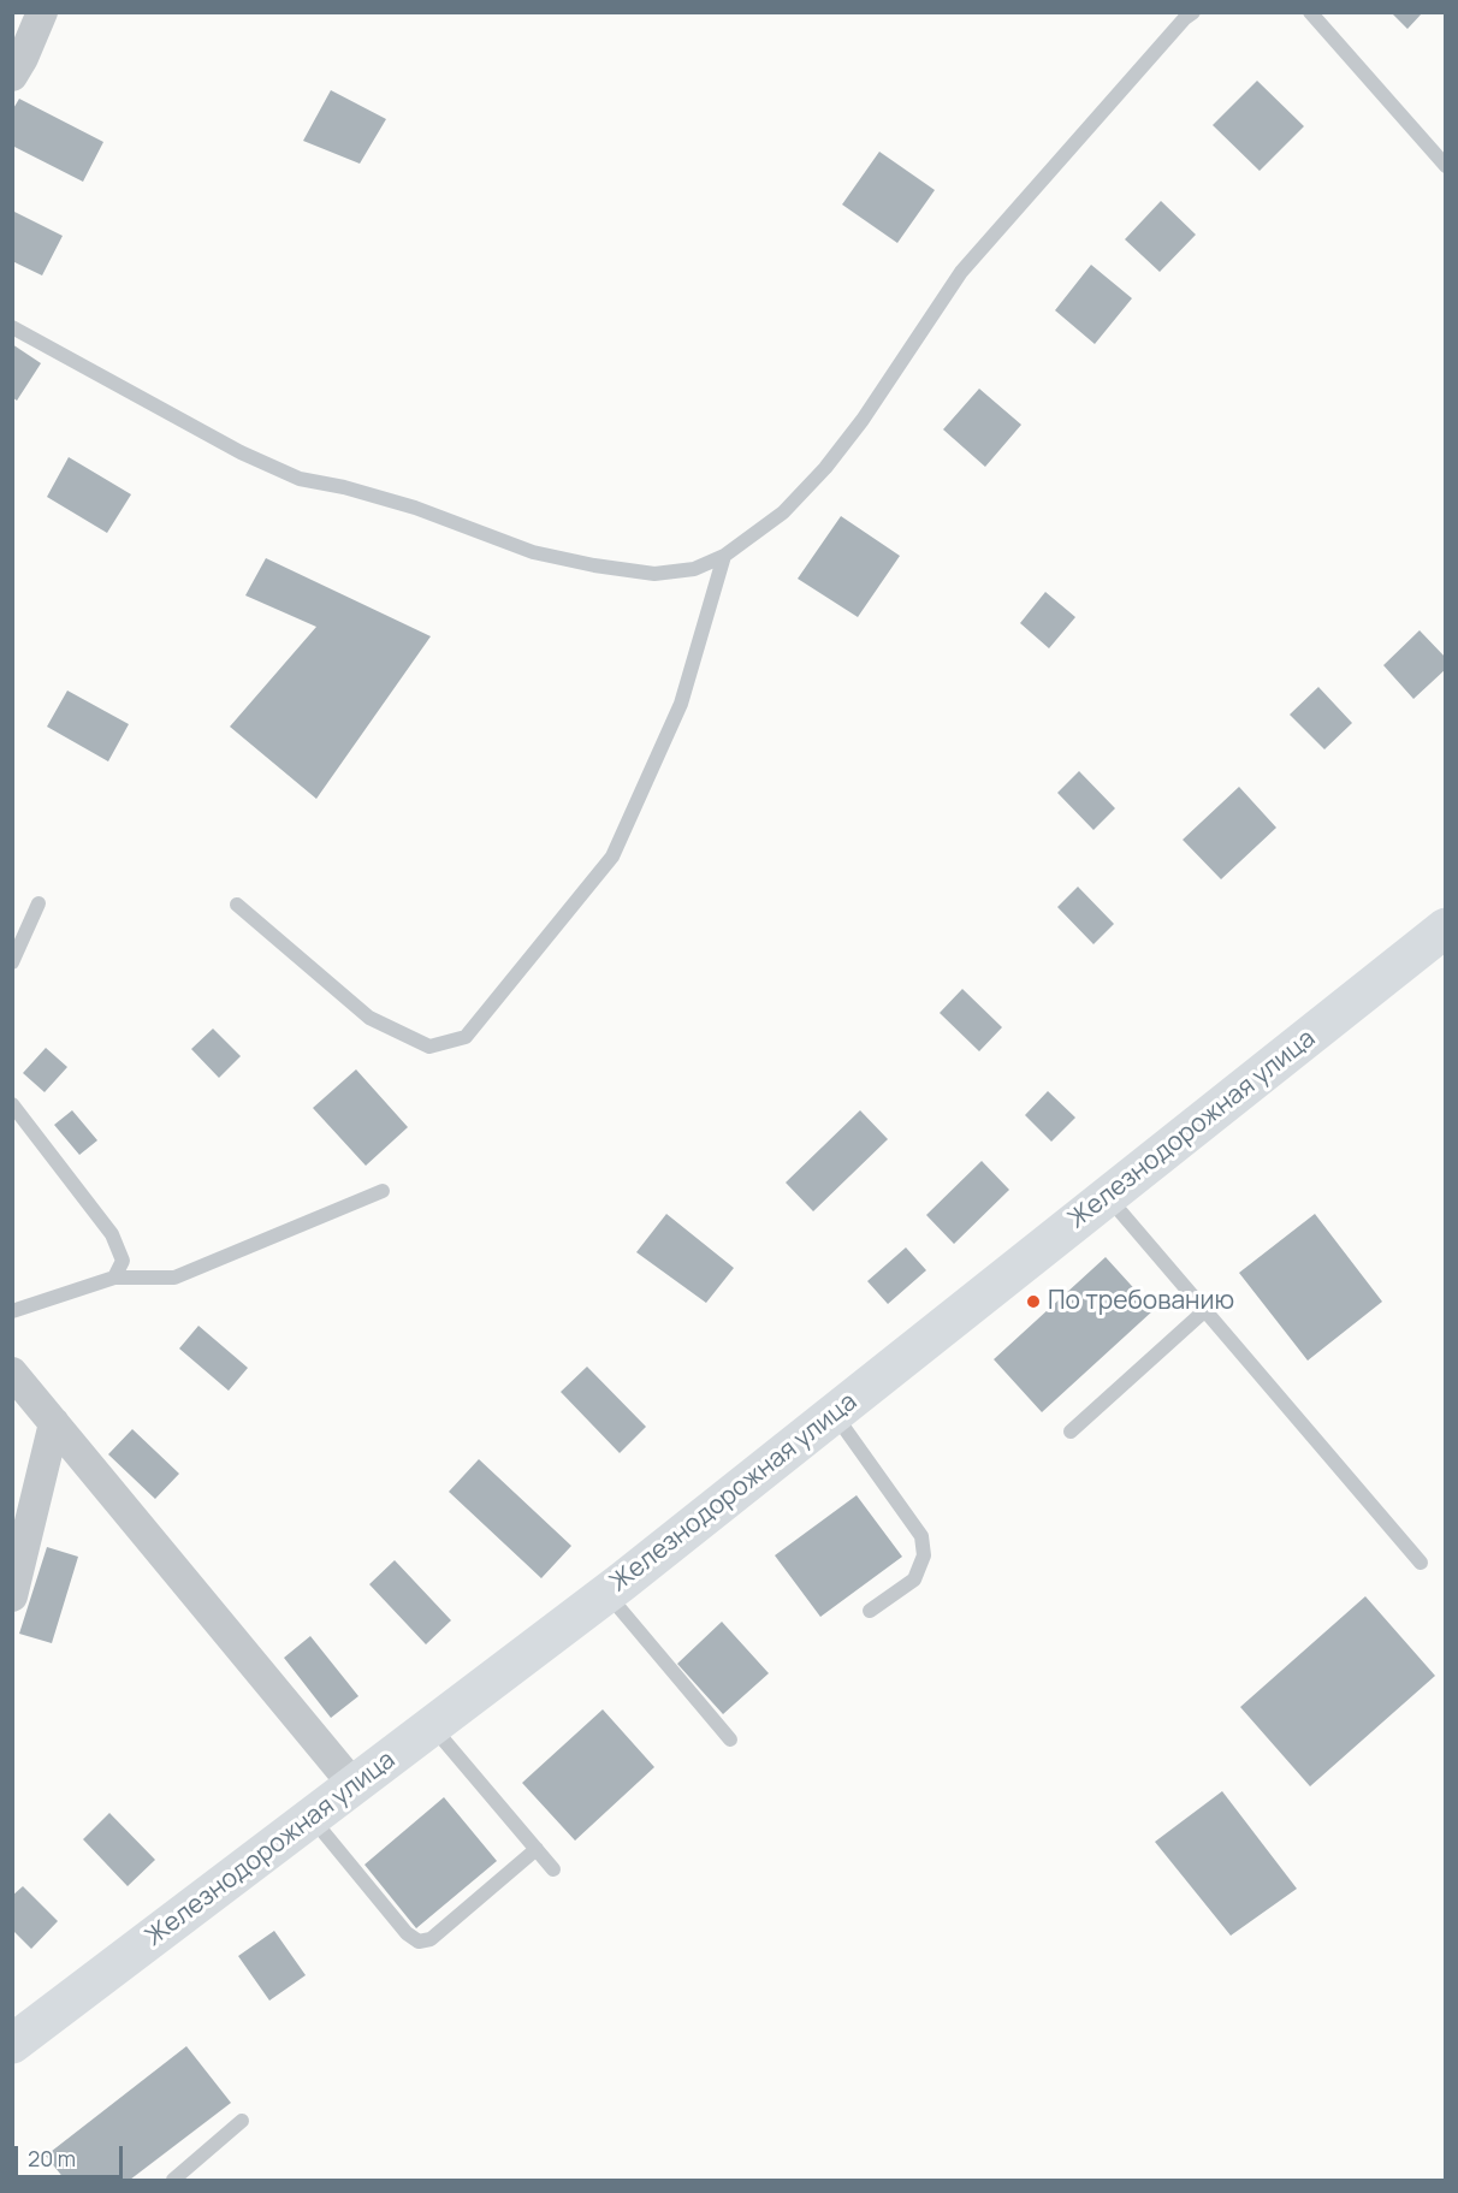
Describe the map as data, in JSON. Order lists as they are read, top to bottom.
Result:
{
  "streets": {
    "street": ["Железнодорожная улица"]
  },
  "places": ["По требованию"],
  "scale_bar": "20 m"
}
